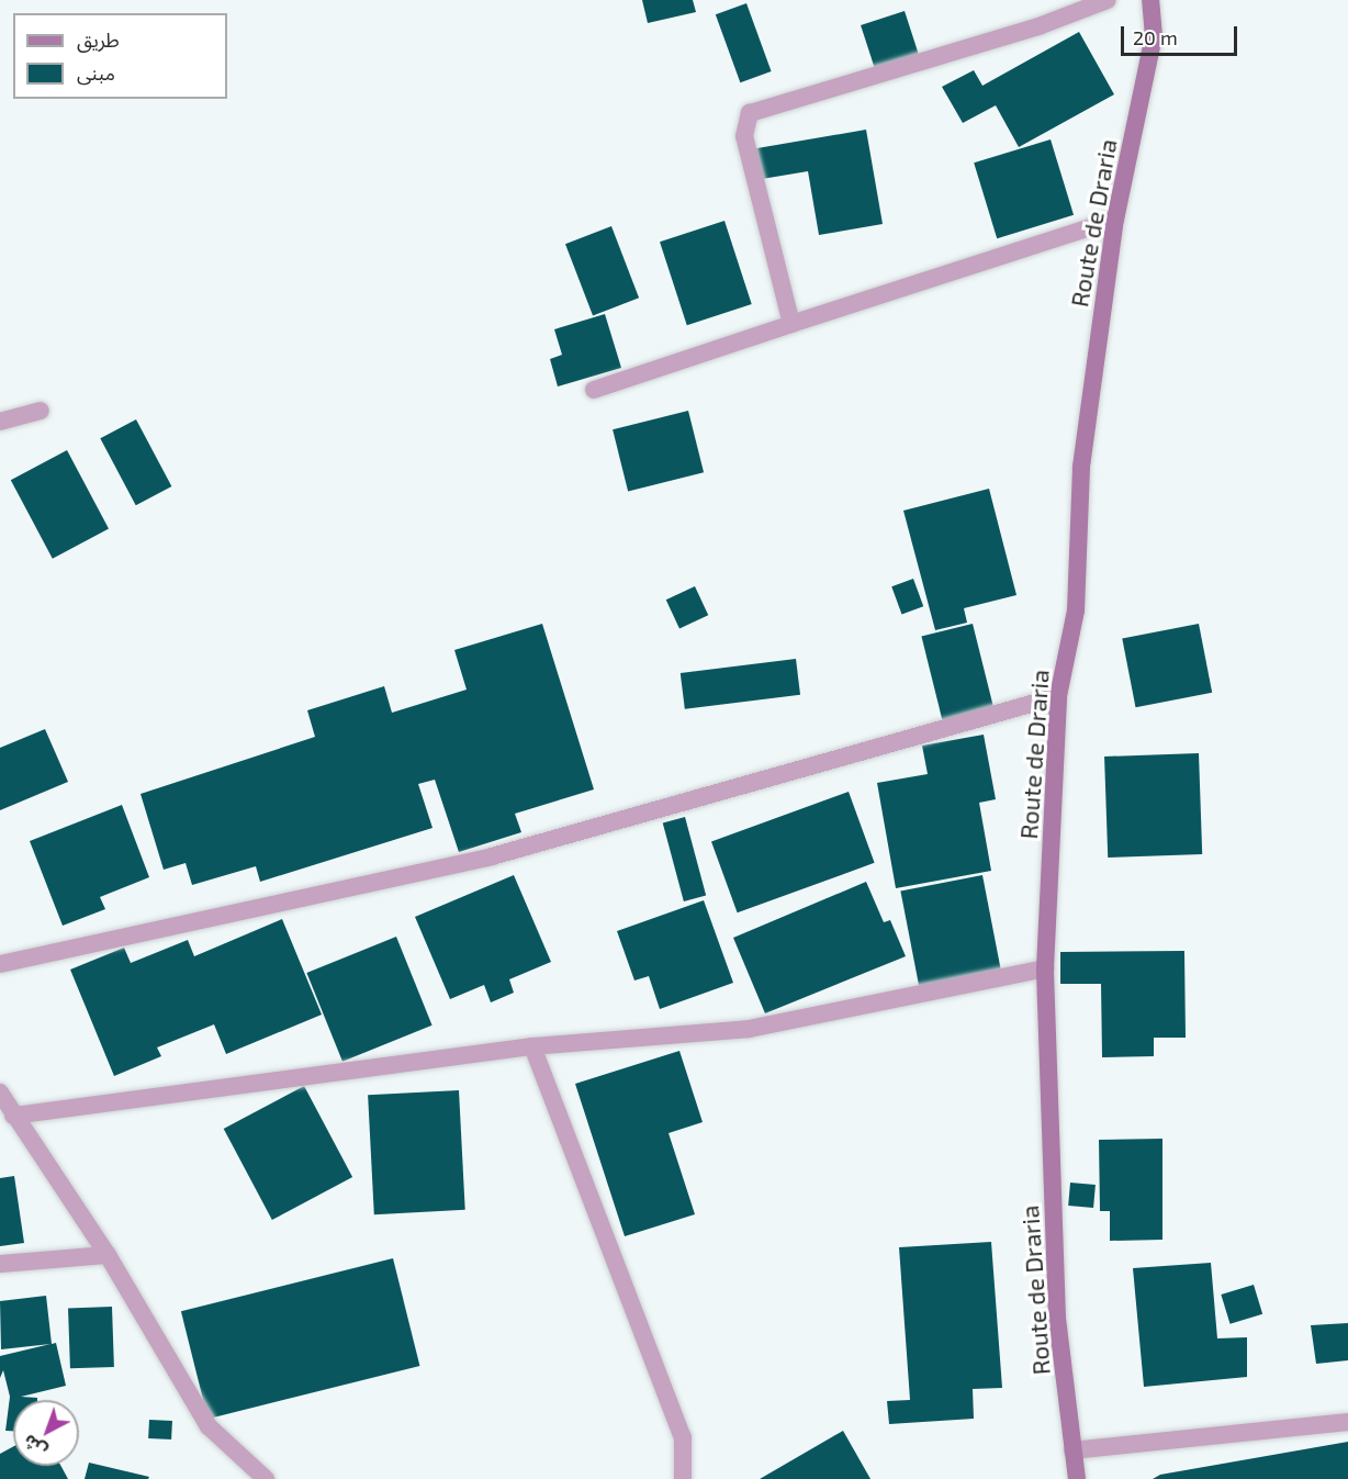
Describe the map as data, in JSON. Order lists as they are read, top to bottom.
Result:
{
  "streets": {
    "main road": ["Route de Draria"]
  },
  "legend": ["طريق", "مبنى"],
  "scale_bar": "20 m",
  "north": "bottom left"
}
